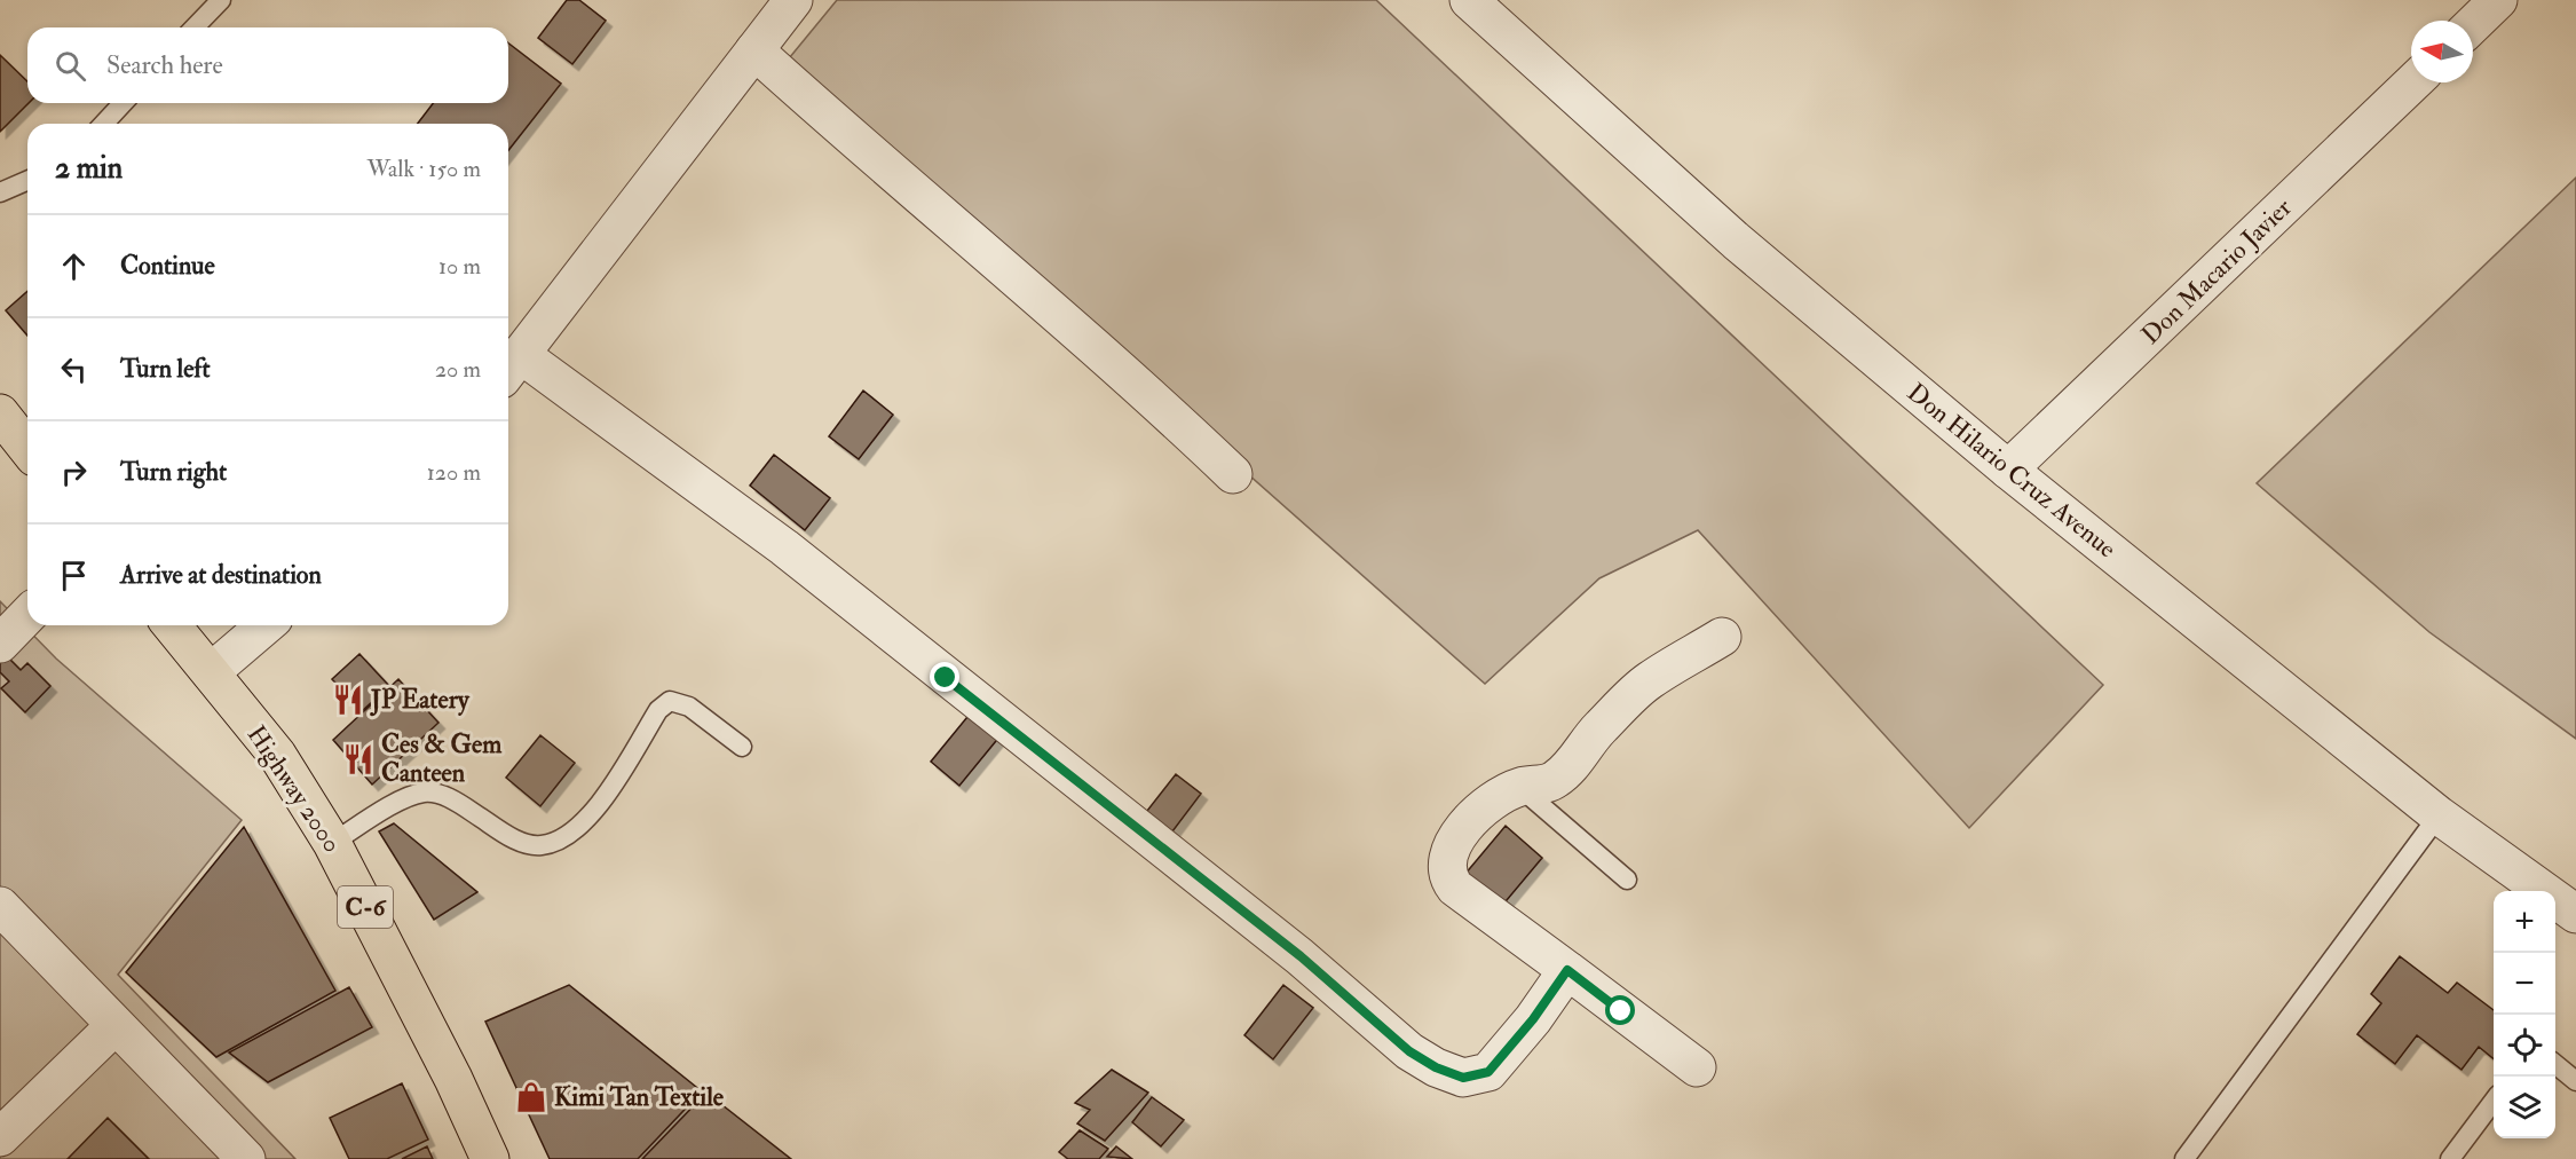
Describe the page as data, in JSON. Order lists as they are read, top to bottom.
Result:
{
  "streets": {
    "main road": ["Highway 2000", "C-6"],
    "street": ["Don Macario Javier", "Don Hilario Cruz Avenue"]
  },
  "crossings": [
    ["Don Macario Javier", "Don Hilario Cruz Avenue"]
  ],
  "places": {
    "restaurant": ["JP Eatery", "Ces & Gem Canteen"],
    "shop": ["Kimi Tan Textile"]
  },
  "north": "left",
  "page": {
    "search": "Search here",
    "heading": ["2 min", "Walk · 150 m"],
    "list": [
      ["Continue", "10 m"],
      ["Turn left", "20 m"],
      ["Turn right", "120 m"],
      "Arrive at destination"
    ],
    "map_buttons": ["+", "−"]
  }
}
